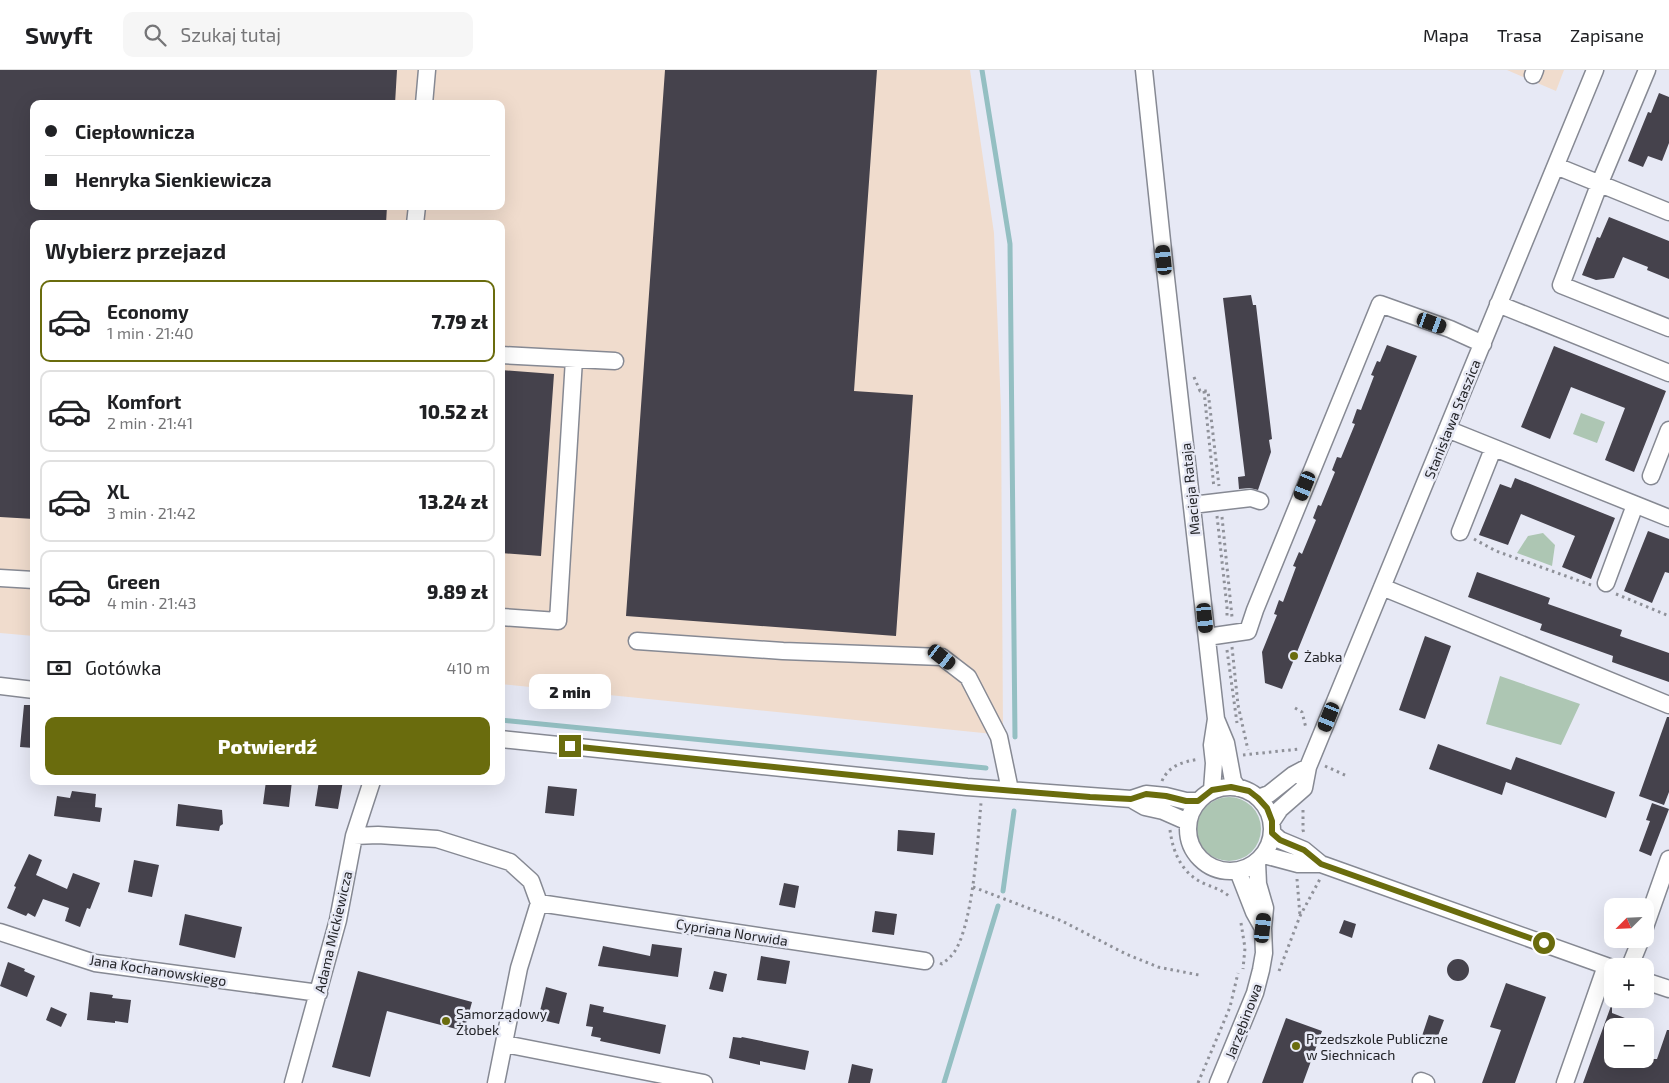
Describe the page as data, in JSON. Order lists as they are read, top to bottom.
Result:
{
  "streets": {
    "street": [
      "Stanisława Staszica",
      "Macieja Rataja",
      "Adama Mickiewicza",
      "Cypriana Norwida",
      "Jana Kochanowskiego",
      "Jarzębinowa"
    ]
  },
  "crossings": [
    ["Stanisława Staszica", "Macieja Rataja"],
    ["Stanisława Staszica", "Jarzębinowa"],
    ["Macieja Rataja", "Jarzębinowa"],
    ["Adama Mickiewicza", "Jana Kochanowskiego"]
  ],
  "places": ["Żabka", "Samorządowy Żłobek", "Przedszkole Publiczne w Siechnicach"],
  "north": "bottom left",
  "page": {
    "header": "Swyft",
    "search": "Szukaj tutaj",
    "nav": ["Mapa", "Trasa", "Zapisane"],
    "banner": ["Ciepłownicza", "Henryka Sienkiewicza"],
    "heading": "Wybierz przejazd",
    "list": [
      {
        "name": "Economy",
        "note": "1 min · 21:40",
        "value": "7.79 zł"
      },
      {
        "name": "Komfort",
        "note": "2 min · 21:41",
        "value": "10.52 zł"
      },
      {
        "name": "XL",
        "note": "3 min · 21:42",
        "value": "13.24 zł"
      },
      {
        "name": "Green",
        "note": "4 min · 21:43",
        "value": "9.89 zł"
      }
    ],
    "pay": ["Gotówka", "410 m"],
    "bubble": "2 min",
    "buttons": "Potwierdź",
    "map_buttons": ["+", "−"]
  }
}
